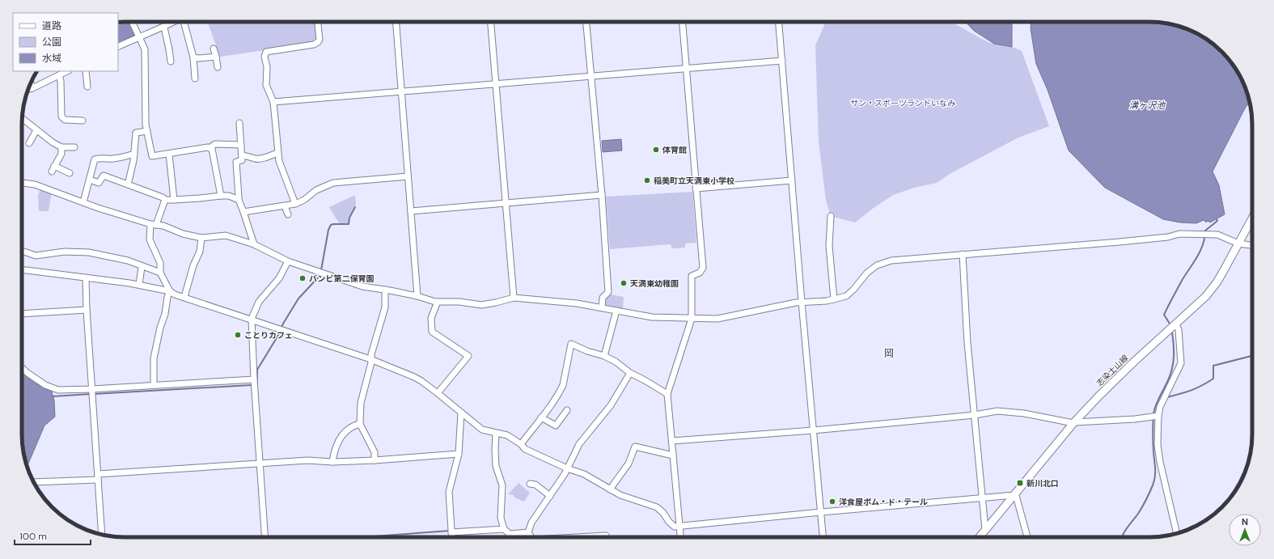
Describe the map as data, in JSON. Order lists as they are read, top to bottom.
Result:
{
  "streets": {
    "main road": ["志染土山線"]
  },
  "districts": ["岡"],
  "water": ["溝ヶ沢池"],
  "parks": ["サン・スポーツランドいなみ"],
  "places": {
    "other": [
      "体育館",
      "稲美町立天満東小学校",
      "バンビ第二保育園",
      "天満東幼稚園",
      "ことりカフェ",
      "洋食屋ポム・ド・テール"
    ],
    "transit": ["新川北口"]
  },
  "legend": ["道路", "公園", "水域"],
  "scale_bar": "100 m",
  "north": "top"
}
